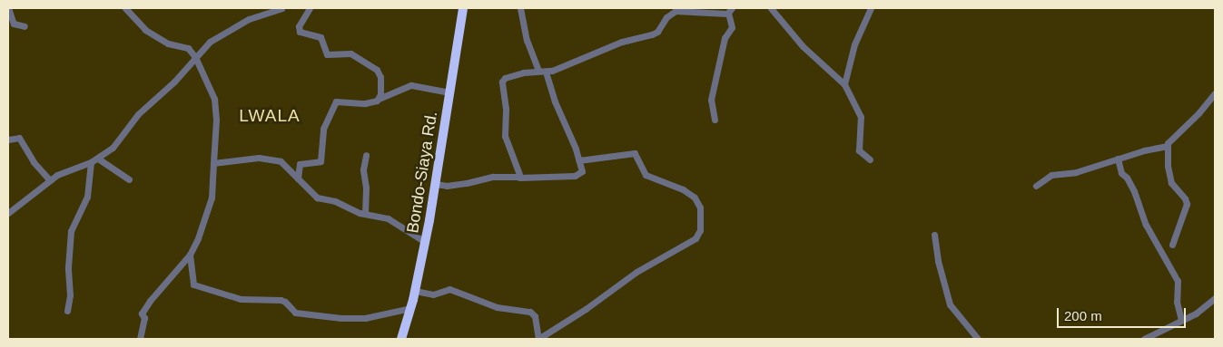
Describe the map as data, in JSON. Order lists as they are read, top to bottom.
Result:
{
  "streets": {
    "highway": ["Bondo-Siaya Rd."]
  },
  "districts": ["LWALA"],
  "scale_bar": "200 m"
}
